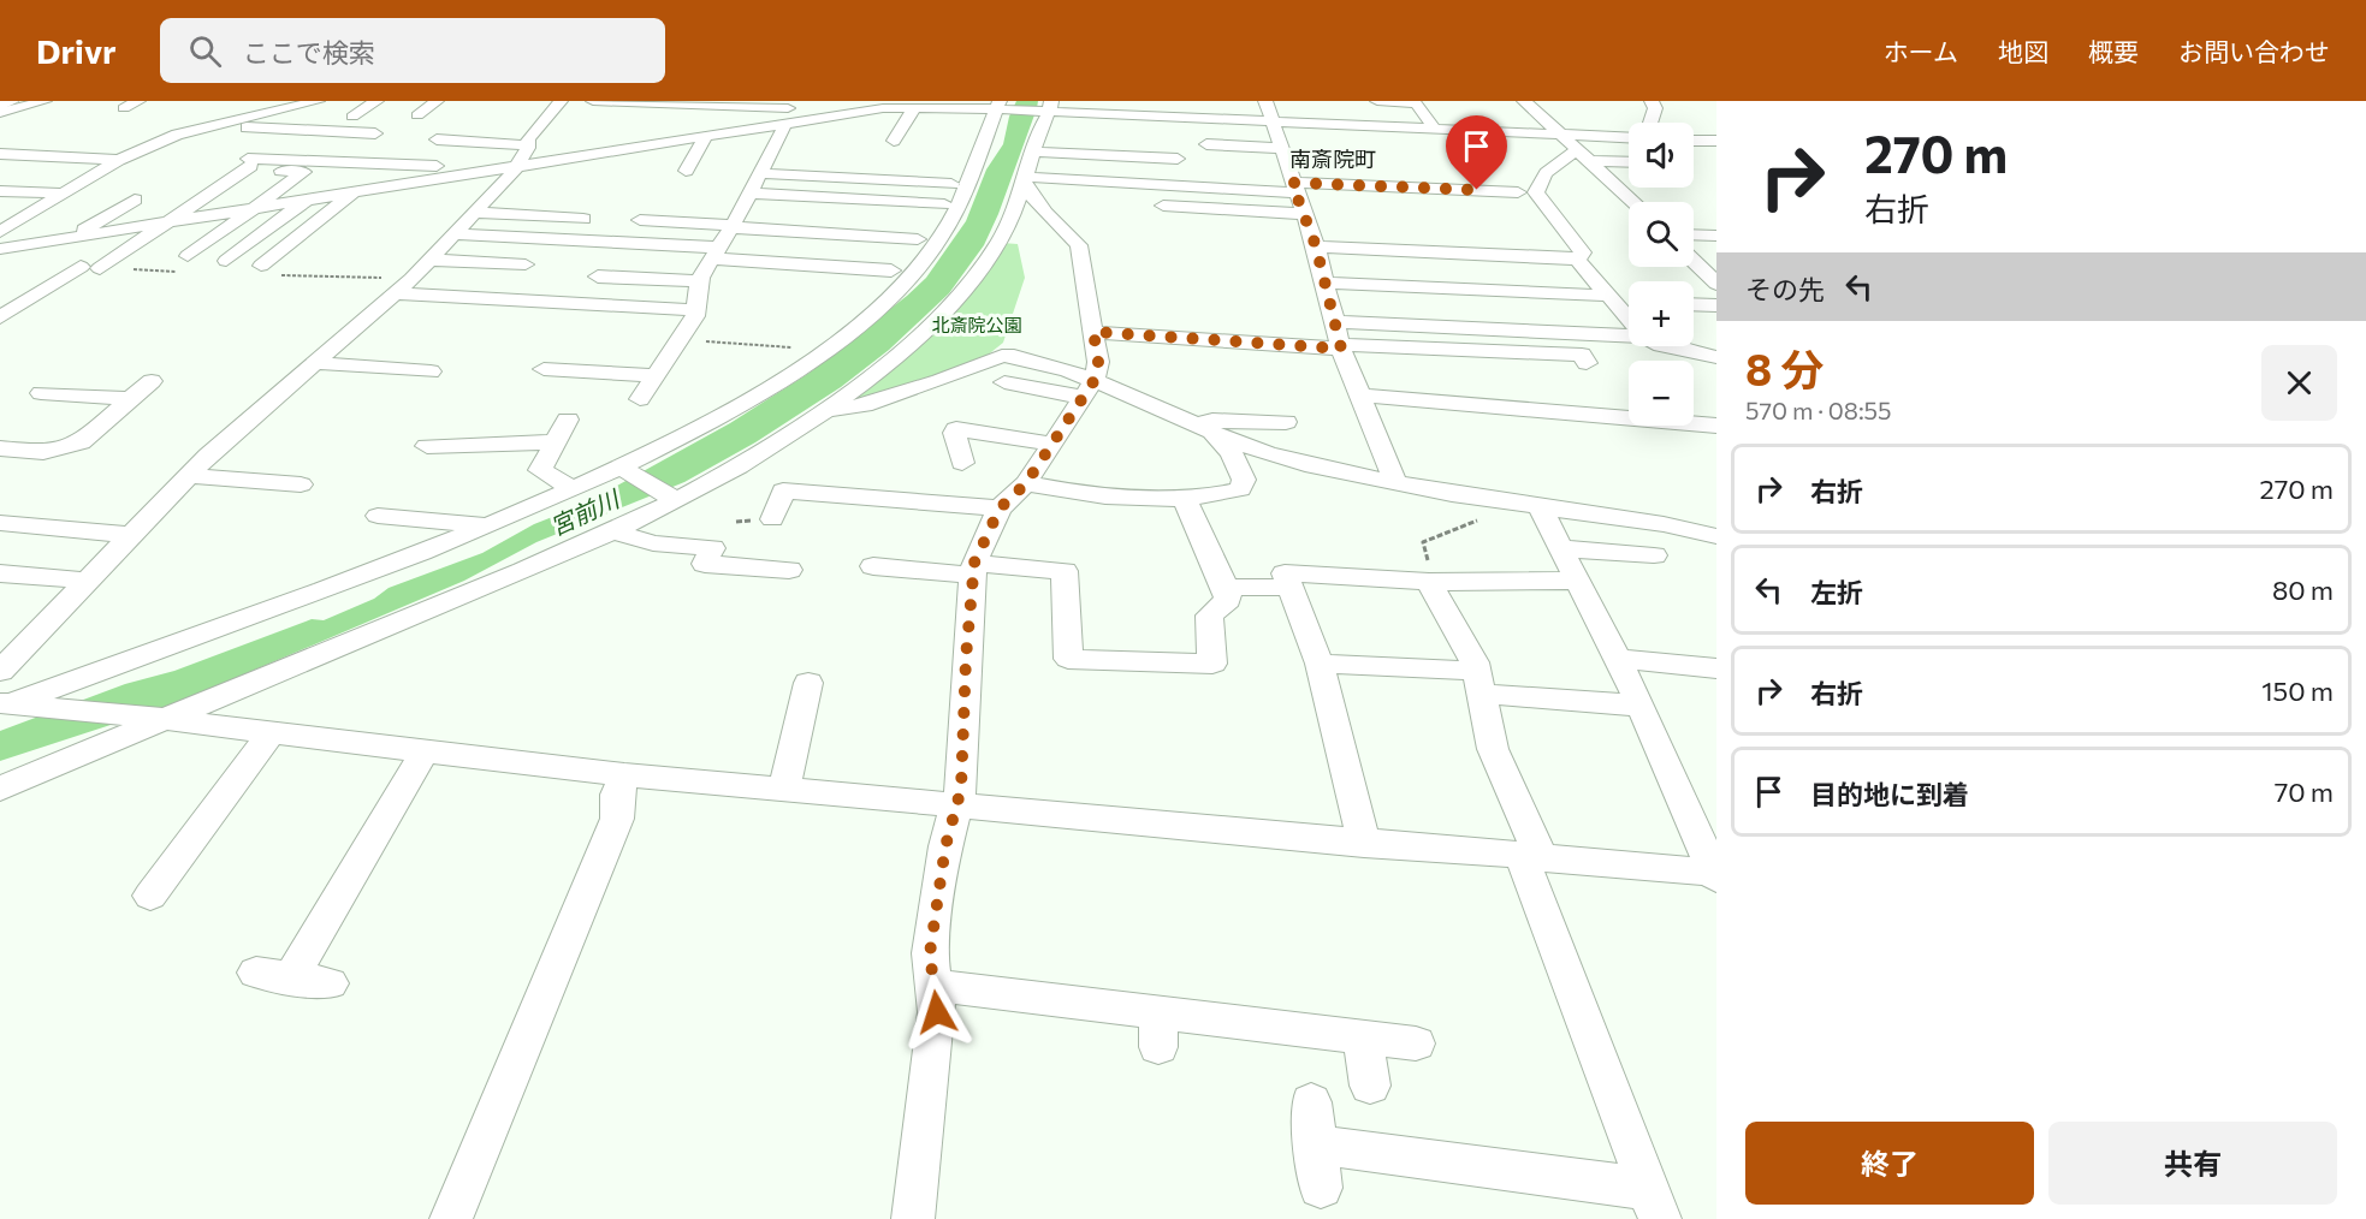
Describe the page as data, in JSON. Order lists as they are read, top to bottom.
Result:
{
  "districts": ["南斎院町"],
  "water": ["宮前川"],
  "parks": ["北斎院公園"],
  "page": {
    "header": "Drivr",
    "search": "ここで検索",
    "nav": [
      "ホーム",
      "地図",
      "概要",
      "お問い合わせ"
    ],
    "turn": ["270 m", "右折"],
    "map_buttons": ["+", "−"],
    "then": "その先",
    "heading": ["8 分", "570 m · 08:55"],
    "list": [
      {
        "name": "右折",
        "value": "270 m"
      },
      {
        "name": "左折",
        "value": "80 m"
      },
      {
        "name": "右折",
        "value": "150 m"
      },
      {
        "name": "目的地に到着",
        "value": "70 m"
      }
    ],
    "buttons": ["終了", "共有"]
  }
}
